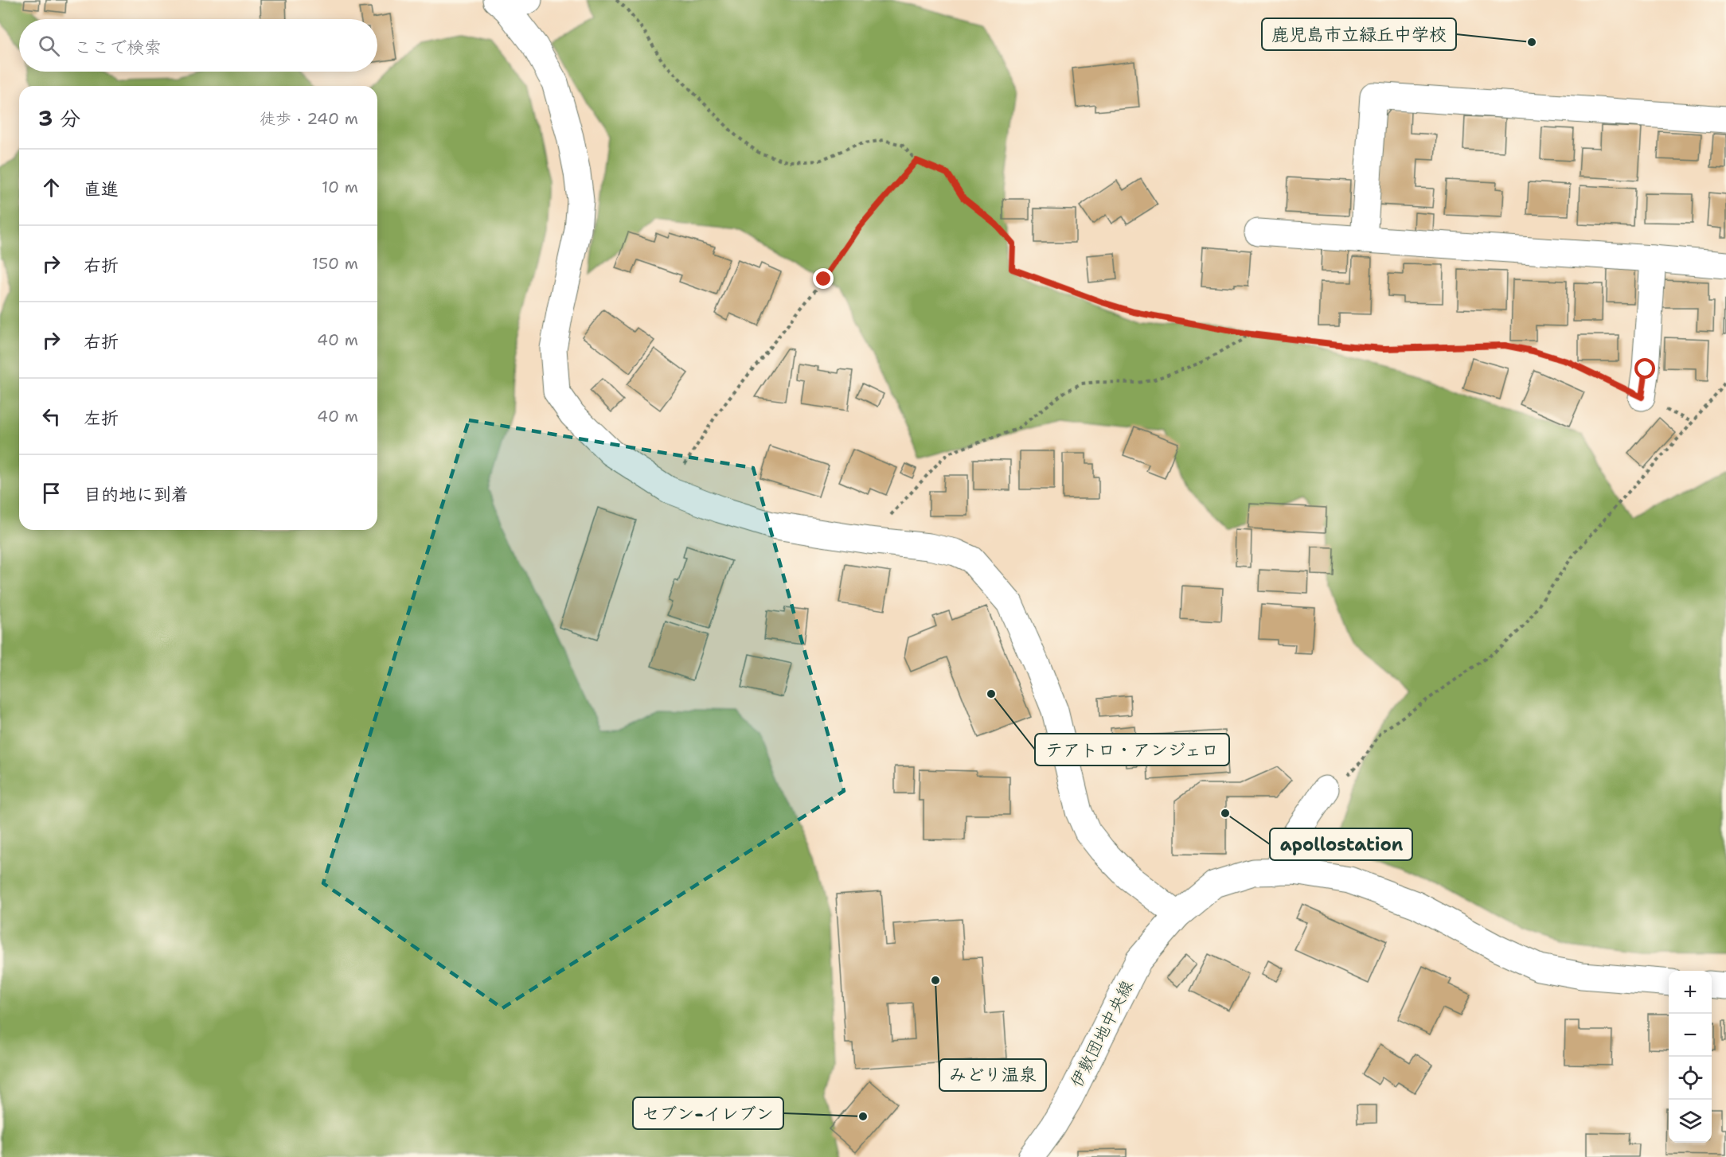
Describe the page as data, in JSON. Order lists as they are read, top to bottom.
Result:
{
  "streets": {
    "street": ["伊敷団地中央線"]
  },
  "places": [
    "鹿児島市立緑丘中学校",
    "テアトロ・アンジェロ",
    "apollostation",
    "みどり温泉",
    "セブン-イレブン"
  ],
  "page": {
    "search": "ここで検索",
    "heading": ["3 分", "徒歩 · 240 m"],
    "list": [
      ["直進", "10 m"],
      ["右折", "150 m"],
      ["右折", "40 m"],
      ["左折", "40 m"],
      "目的地に到着"
    ],
    "map_buttons": ["+", "−"]
  }
}
